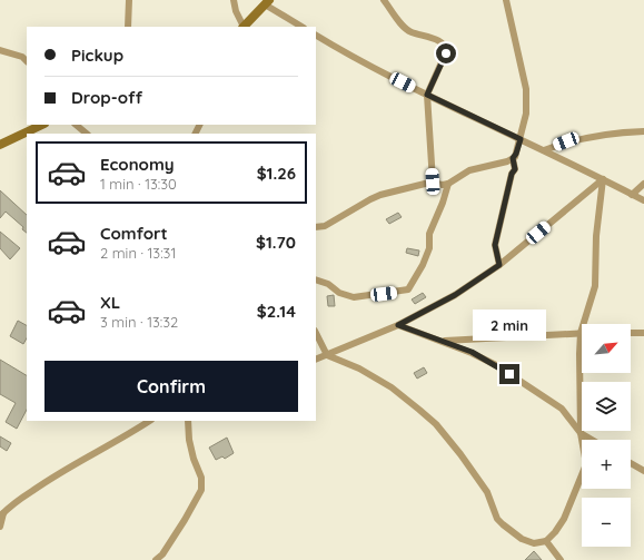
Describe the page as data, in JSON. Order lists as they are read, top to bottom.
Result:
{
  "north": "top right",
  "page": {
    "banner": ["Pickup", "Drop-off"],
    "list": [
      {
        "name": "Economy",
        "note": "1 min · 13:30",
        "value": "$1.26"
      },
      {
        "name": "Comfort",
        "note": "2 min · 13:31",
        "value": "$1.70"
      },
      {
        "name": "XL",
        "note": "3 min · 13:32",
        "value": "$2.14"
      }
    ],
    "bubble": "2 min",
    "map_buttons": ["+", "−"],
    "buttons": "Confirm"
  }
}
